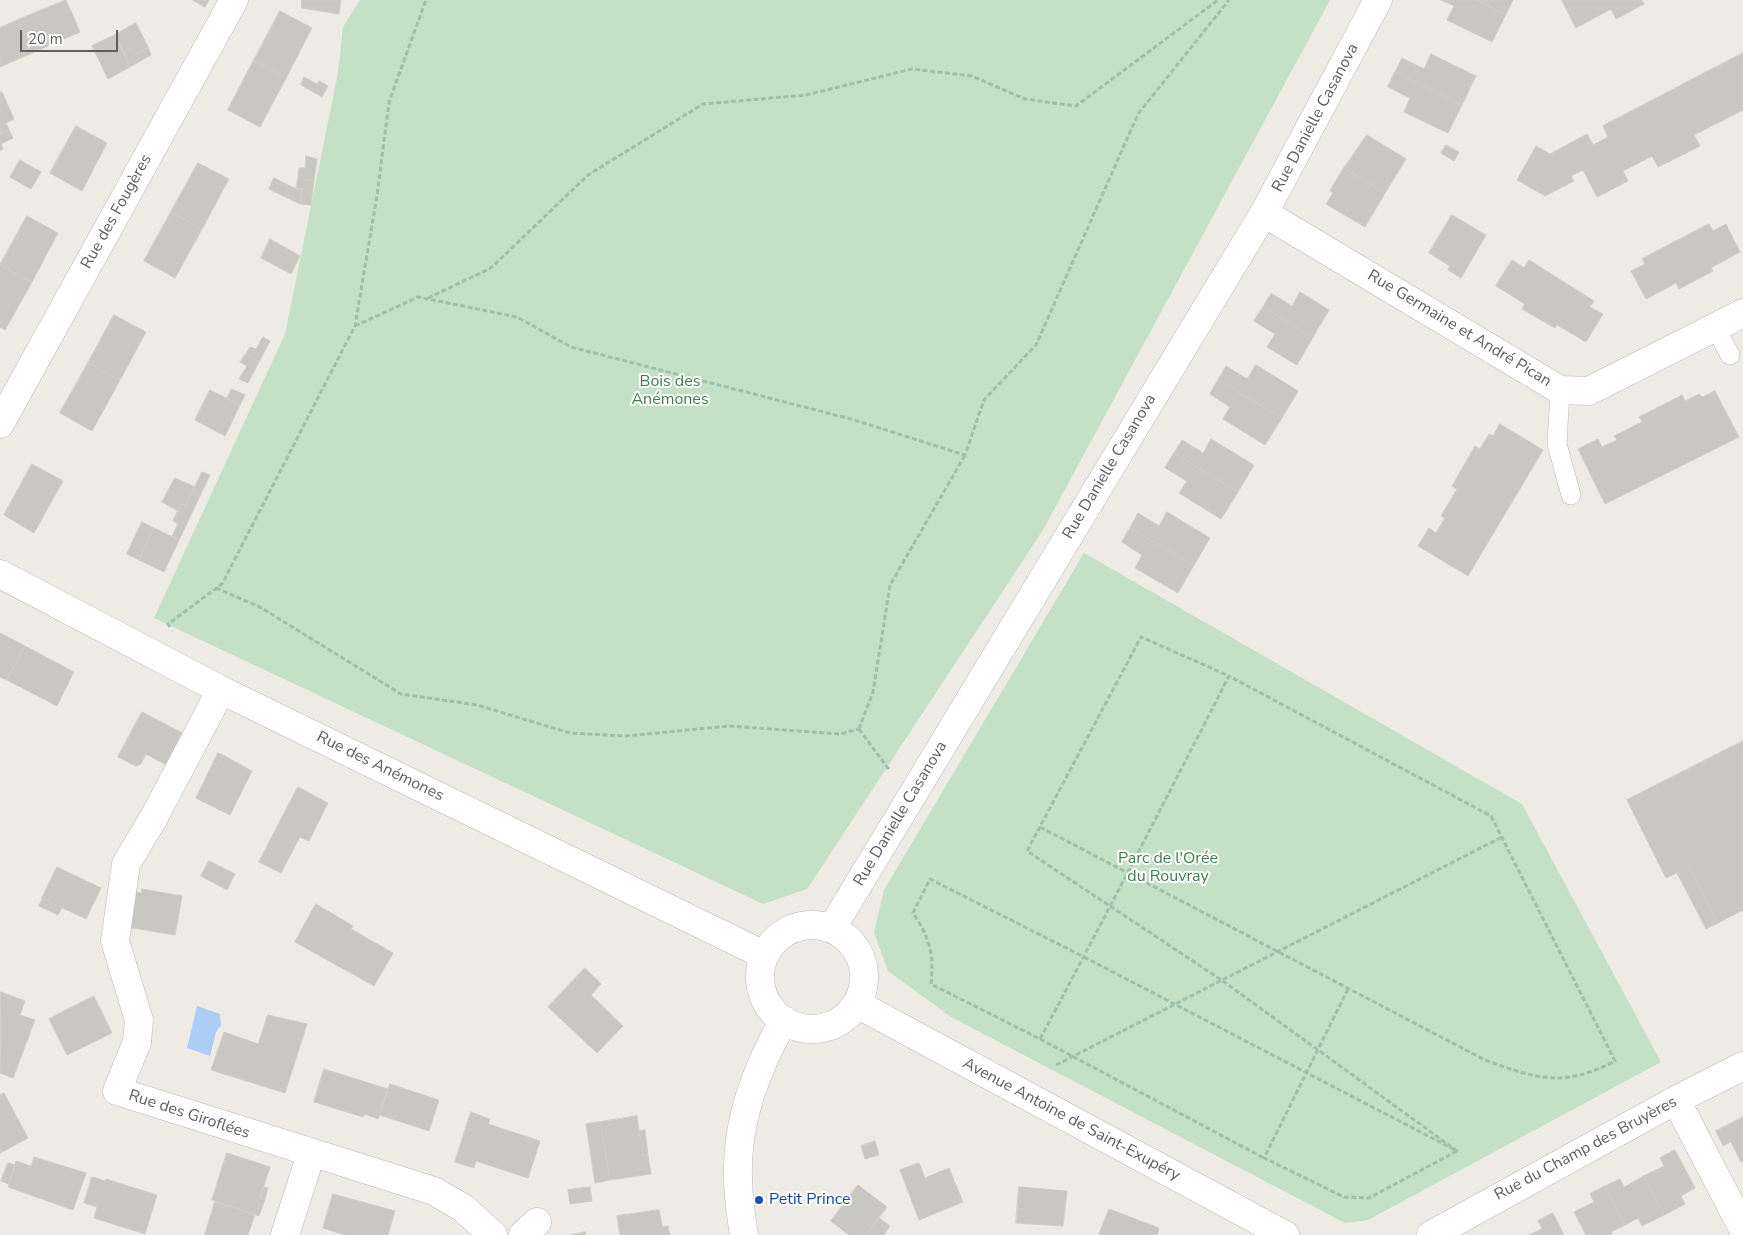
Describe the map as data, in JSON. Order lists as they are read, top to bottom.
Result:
{
  "streets": {
    "street": [
      "Rue Danielle Casanova",
      "Rue des Fougères",
      "Rue Germaine et André Pican",
      "Rue des Anémones",
      "Rue des Giroflées",
      "Avenue Antoine de Saint-Exupéry",
      "Rue du Champ des Bruyères"
    ]
  },
  "crossings": [
    ["Rue Danielle Casanova", "Rue Germaine et André Pican"],
    ["Rue Danielle Casanova", "Rue des Anémones"],
    ["Rue Danielle Casanova", "Avenue Antoine de Saint-Exupéry"],
    ["Rue des Anémones", "Rue des Giroflées"],
    ["Rue des Anémones", "Avenue Antoine de Saint-Exupéry"]
  ],
  "parks": ["Bois des Anémones", "Parc de l'Orée du Rouvray"],
  "places": ["Petit Prince"],
  "scale_bar": "20 m"
}
